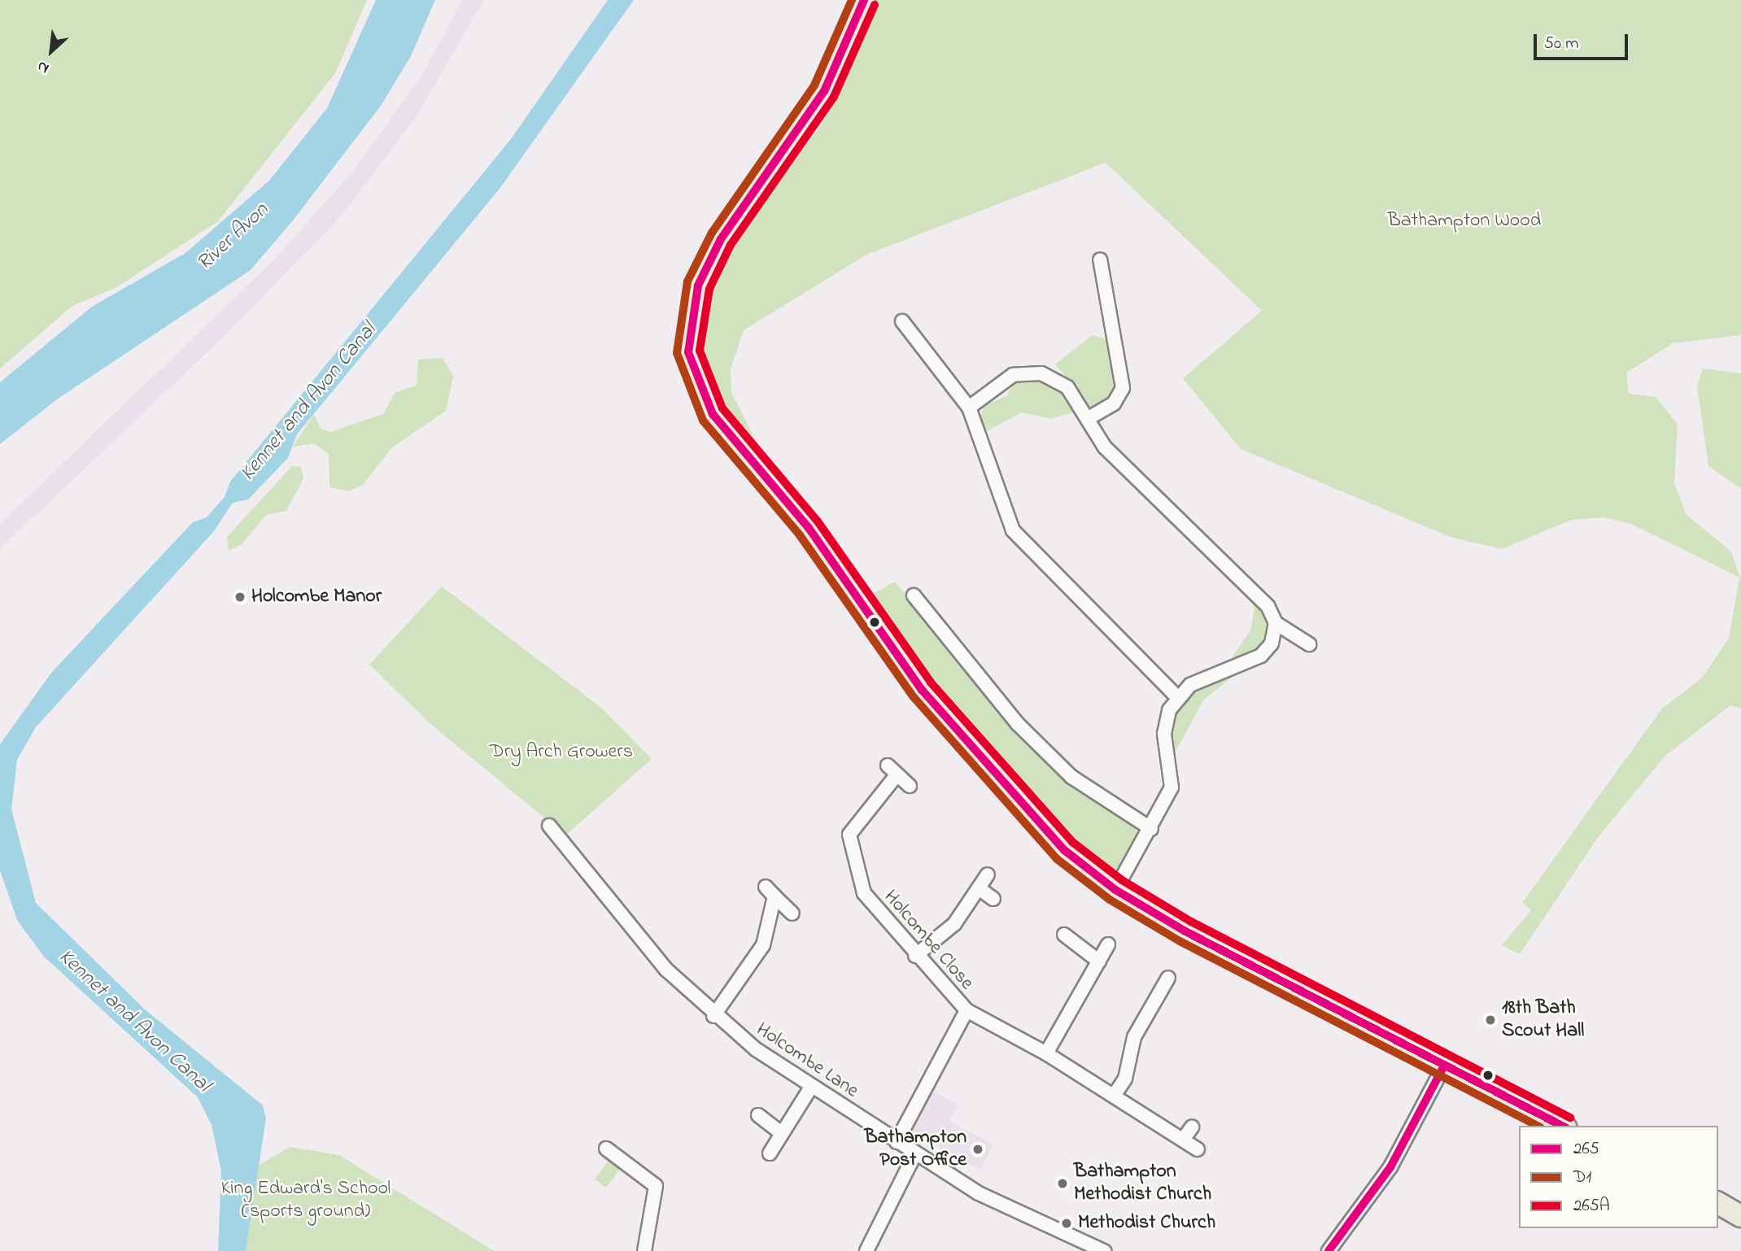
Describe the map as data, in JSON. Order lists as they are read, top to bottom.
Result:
{
  "streets": {
    "street": ["Holcombe Close", "Holcombe Lane"]
  },
  "crossings": [
    ["Holcombe Close", "Holcombe Lane"]
  ],
  "water": ["River Avon", "Kennet and Avon Canal"],
  "parks": ["Bathampton Wood", "Dry Arch Growers", "King Edward's School (sports ground)"],
  "places": [
    "Holcombe Manor",
    "18th Bath Scout Hall",
    "Bathampton Post Office",
    "Bathampton Methodist Church",
    "Methodist Church"
  ],
  "lines": ["transit line 265", "transit line D1", "transit line 265A"],
  "legend": ["265", "D1", "265A"],
  "scale_bar": "50 m",
  "north": "bottom left"
}
